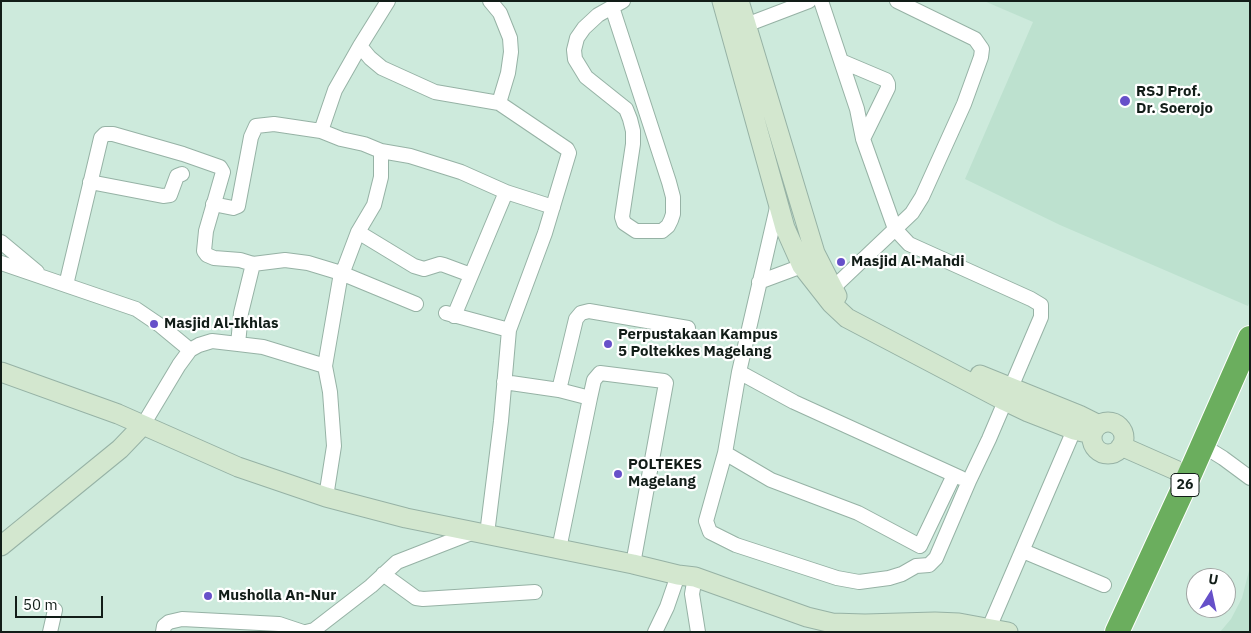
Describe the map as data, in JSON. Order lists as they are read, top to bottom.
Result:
{
  "streets": {
    "highway": ["26"]
  },
  "places": [
    "RSJ Prof. Dr. Soerojo",
    "Masjid Al-Mahdi",
    "Masjid Al-Ikhlas",
    "Perpustakaan Kampus 5 Poltekkes Magelang",
    "POLTEKES Magelang",
    "Musholla An-Nur"
  ],
  "scale_bar": "50 m",
  "north": "top"
}
